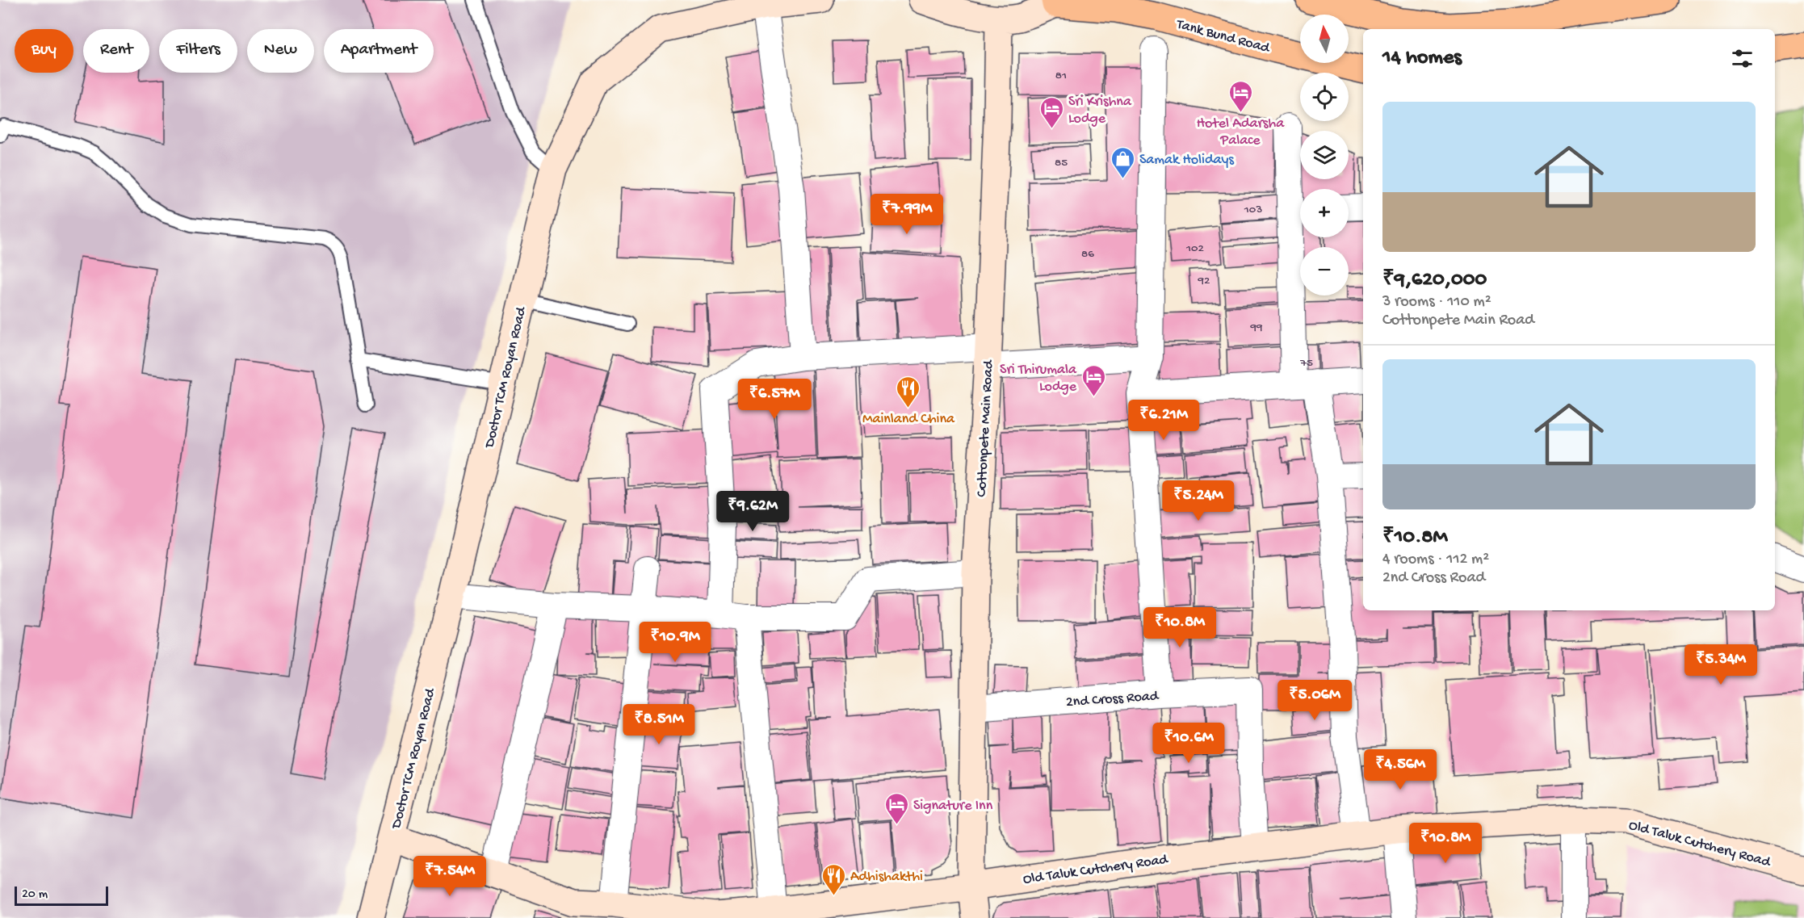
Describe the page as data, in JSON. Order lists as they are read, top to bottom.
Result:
{
  "streets": {
    "main road": [
      "Tank Bund Road",
      "Doctor TCM Royan Road",
      "Cottonpete Main Road",
      "Old Taluk Cutchery Road"
    ],
    "street": ["2nd Cross Road"]
  },
  "crossings": [
    ["Doctor TCM Royan Road", "Old Taluk Cutchery Road"],
    ["Cottonpete Main Road", "2nd Cross Road"],
    ["Cottonpete Main Road", "Old Taluk Cutchery Road"],
    ["2nd Cross Road", "Old Taluk Cutchery Road"]
  ],
  "places": {
    "hotel": [
      "Hotel Adarsha Palace",
      "Sri Krishna Lodge",
      "Sri Thirumala Lodge",
      "Signature Inn"
    ],
    "shop": ["Samak Holidays"],
    "restaurant": ["Mainland China", "Adhishakthi"]
  },
  "house_numbers": [
    "81",
    "85",
    "103",
    "102",
    "86",
    "92",
    "99",
    "75"
  ],
  "scale_bar": "20 m",
  "north": "top",
  "page": {
    "map_buttons": ["+", "−"],
    "chip": [
      "Buy",
      "Rent",
      "Filters",
      "New",
      "Apartment"
    ],
    "heading": "14 homes",
    "list": [
      {
        "name": "₹9,620,000",
        "note": "3 rooms · 110 m² · Cottonpete Main Road"
      },
      {
        "name": "₹10.8M",
        "note": "4 rooms · 112 m² · 2nd Cross Road"
      }
    ],
    "price": [
      "₹7.99M",
      "₹6.57M",
      "₹6.21M",
      "₹5.24M",
      "₹9.62M",
      "₹10.8M",
      "₹10.9M",
      "₹5.34M",
      "₹5.06M",
      "₹8.51M",
      "₹10.6M",
      "₹4.56M",
      "₹10.8M",
      "₹7.54M"
    ],
    "scale": "20 m"
  }
}
